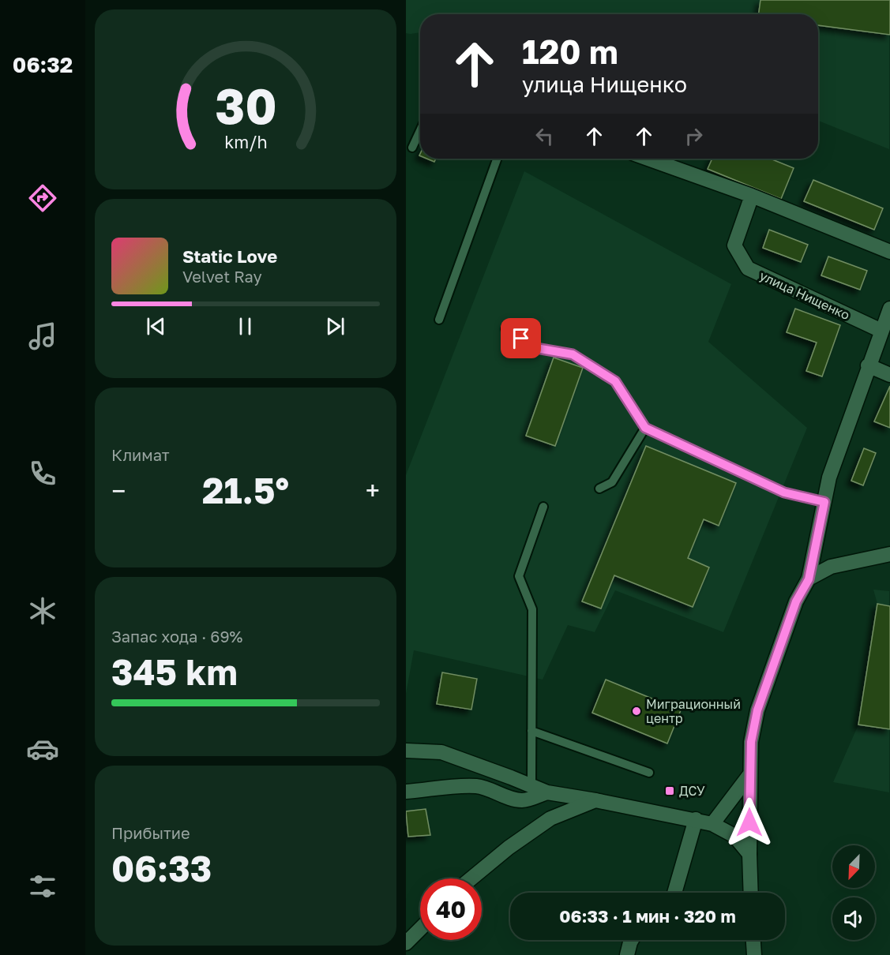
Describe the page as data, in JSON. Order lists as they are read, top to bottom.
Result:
{
  "streets": {
    "street": ["улица Нищенко"]
  },
  "places": {
    "other": ["Миграционный центр"],
    "transit": ["ДСУ"]
  },
  "north": "bottom left",
  "page": {
    "tabs": "06:32",
    "turn": ["120 m", "улица Нищенко"],
    "song": ["Static Love", "Velvet Ray"],
    "tile": [
      "Климат",
      ["Запас хода · 69%", "345 km"],
      ["Прибытие", "06:33"]
    ],
    "heat": ["−", "21.5°", "+"],
    "limit": "40",
    "trip": "06:33 · 1 мин · 320 m",
    "gauge": ["30", "km/h"]
  }
}
